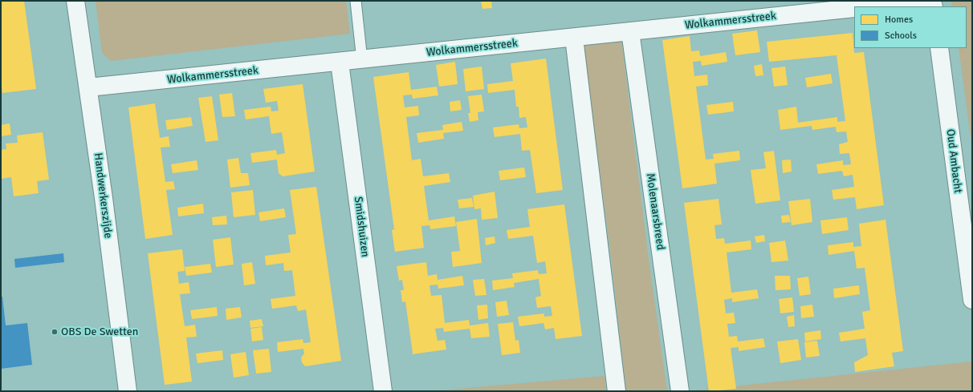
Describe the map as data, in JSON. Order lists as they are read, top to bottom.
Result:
{
  "streets": {
    "street": [
      "Wolkammersstreek",
      "Oud Ambacht",
      "Handwerkerszijde",
      "Molenaarsbreed",
      "Smidshuizen"
    ]
  },
  "crossings": [
    ["Wolkammersstreek", "Handwerkerszijde"],
    ["Wolkammersstreek", "Molenaarsbreed"],
    ["Wolkammersstreek", "Smidshuizen"]
  ],
  "places": ["OBS De Swetten"],
  "legend": ["Homes", "Schools"]
}
